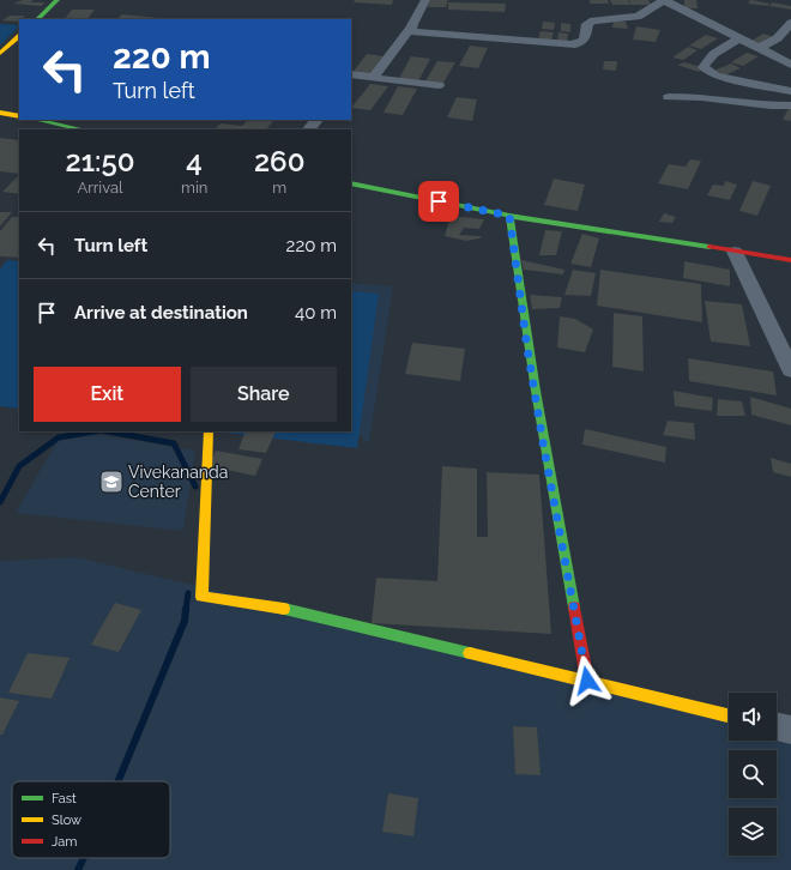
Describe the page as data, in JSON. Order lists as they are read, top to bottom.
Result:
{
  "places": {
    "school or university": ["Vivekananda Center"]
  },
  "legend": ["Fast", "Slow", "Jam"],
  "page": {
    "turn": ["220 m", "Turn left"],
    "eta": [
      "21:50",
      "Arrival",
      "4",
      "min",
      "260",
      "m"
    ],
    "list": [
      {
        "name": "Turn left",
        "value": "220 m"
      },
      {
        "name": "Arrive at destination",
        "value": "40 m"
      }
    ],
    "buttons": ["Exit", "Share"]
  }
}
